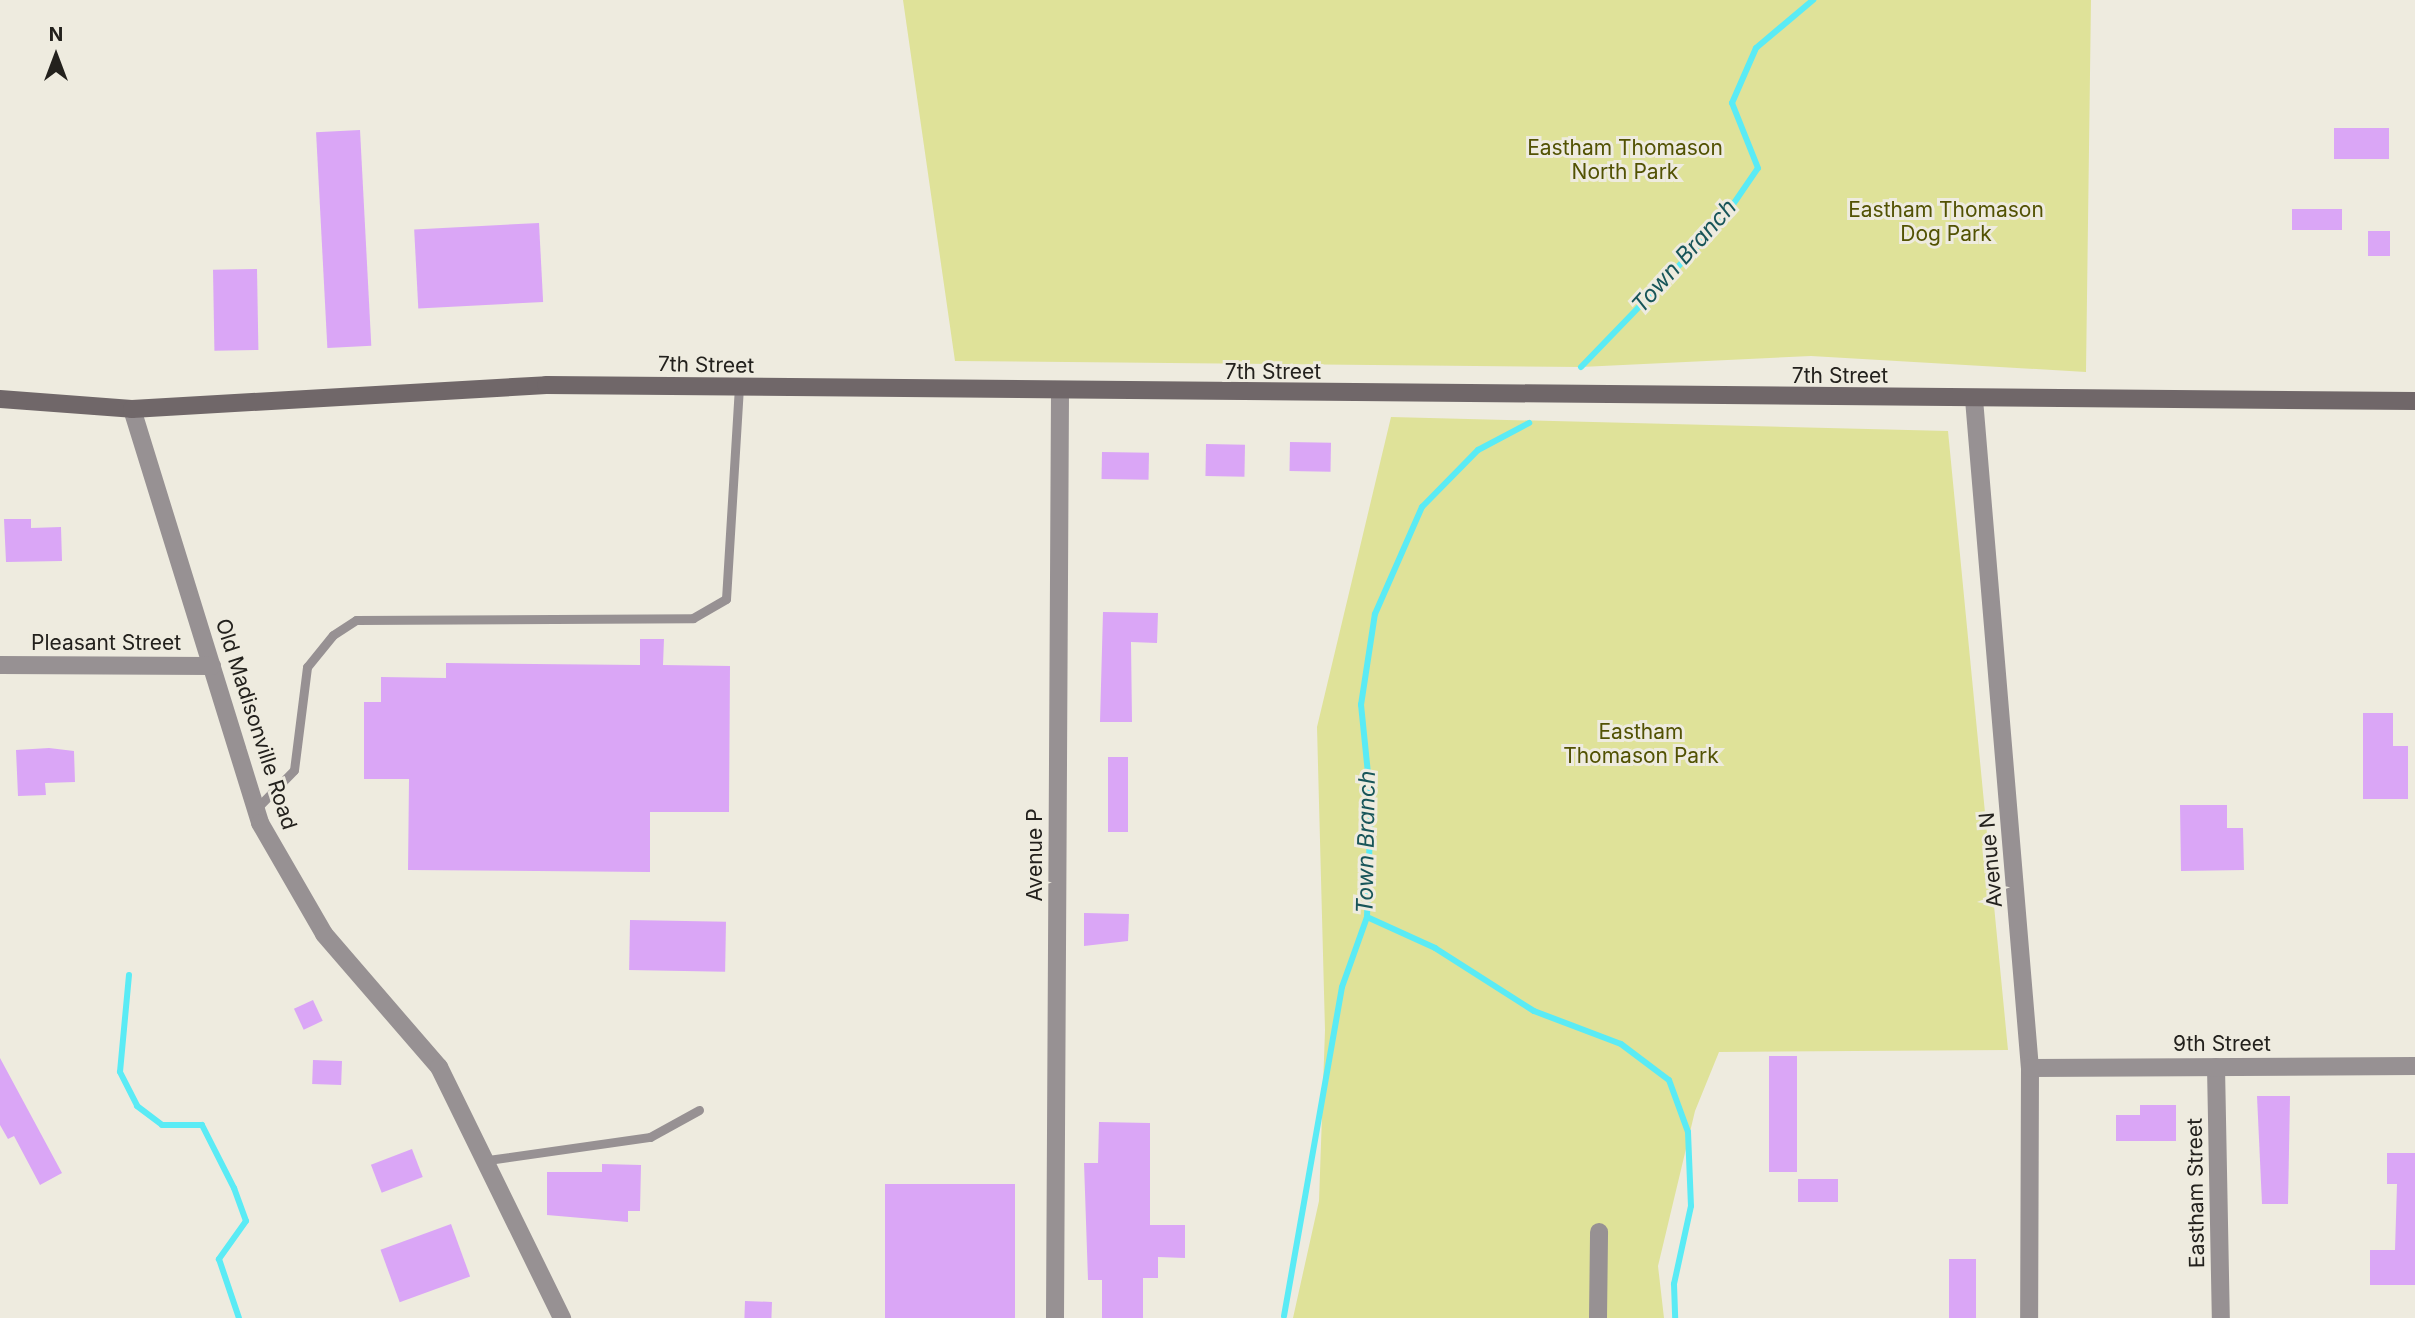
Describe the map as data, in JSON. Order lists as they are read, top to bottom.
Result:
{
  "streets": {
    "street": [
      "7th Street",
      "Pleasant Street",
      "Old Madisonville Road",
      "Avenue P",
      "Avenue N",
      "9th Street",
      "Eastham Street"
    ]
  },
  "crossings": [
    ["7th Street", "Old Madisonville Road"],
    ["7th Street", "Avenue P"],
    ["7th Street", "Avenue N"],
    ["Pleasant Street", "Old Madisonville Road"],
    ["Avenue N", "9th Street"],
    ["9th Street", "Eastham Street"]
  ],
  "water": ["Town Branch"],
  "parks": ["Eastham Thomason North Park", "Eastham Thomason Dog Park", "Eastham Thomason Park"],
  "north": "top"
}
